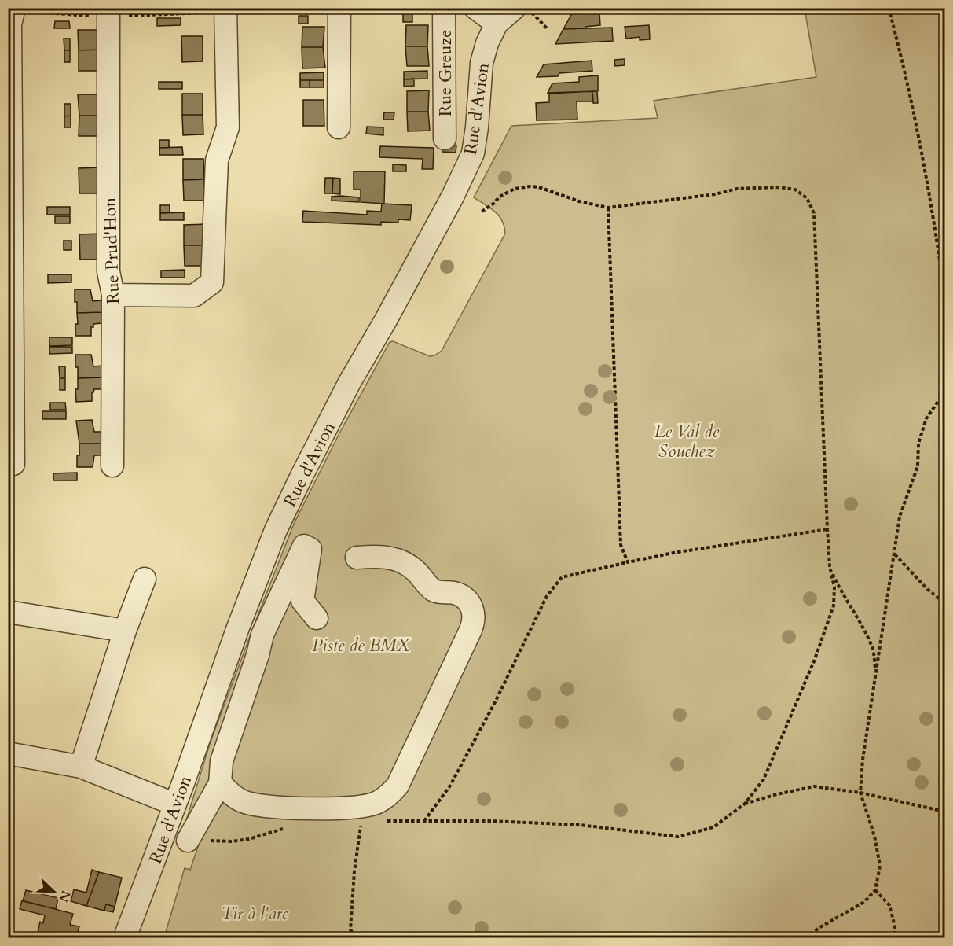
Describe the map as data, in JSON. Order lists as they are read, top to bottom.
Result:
{
  "streets": {
    "street": ["Rue Greuze", "Rue d'Avion", "Rue Prud'Hon"]
  },
  "parks": ["Le Val de Souchez", "Piste de BMX", "Tir à l'arc"],
  "north": "bottom right"
}
